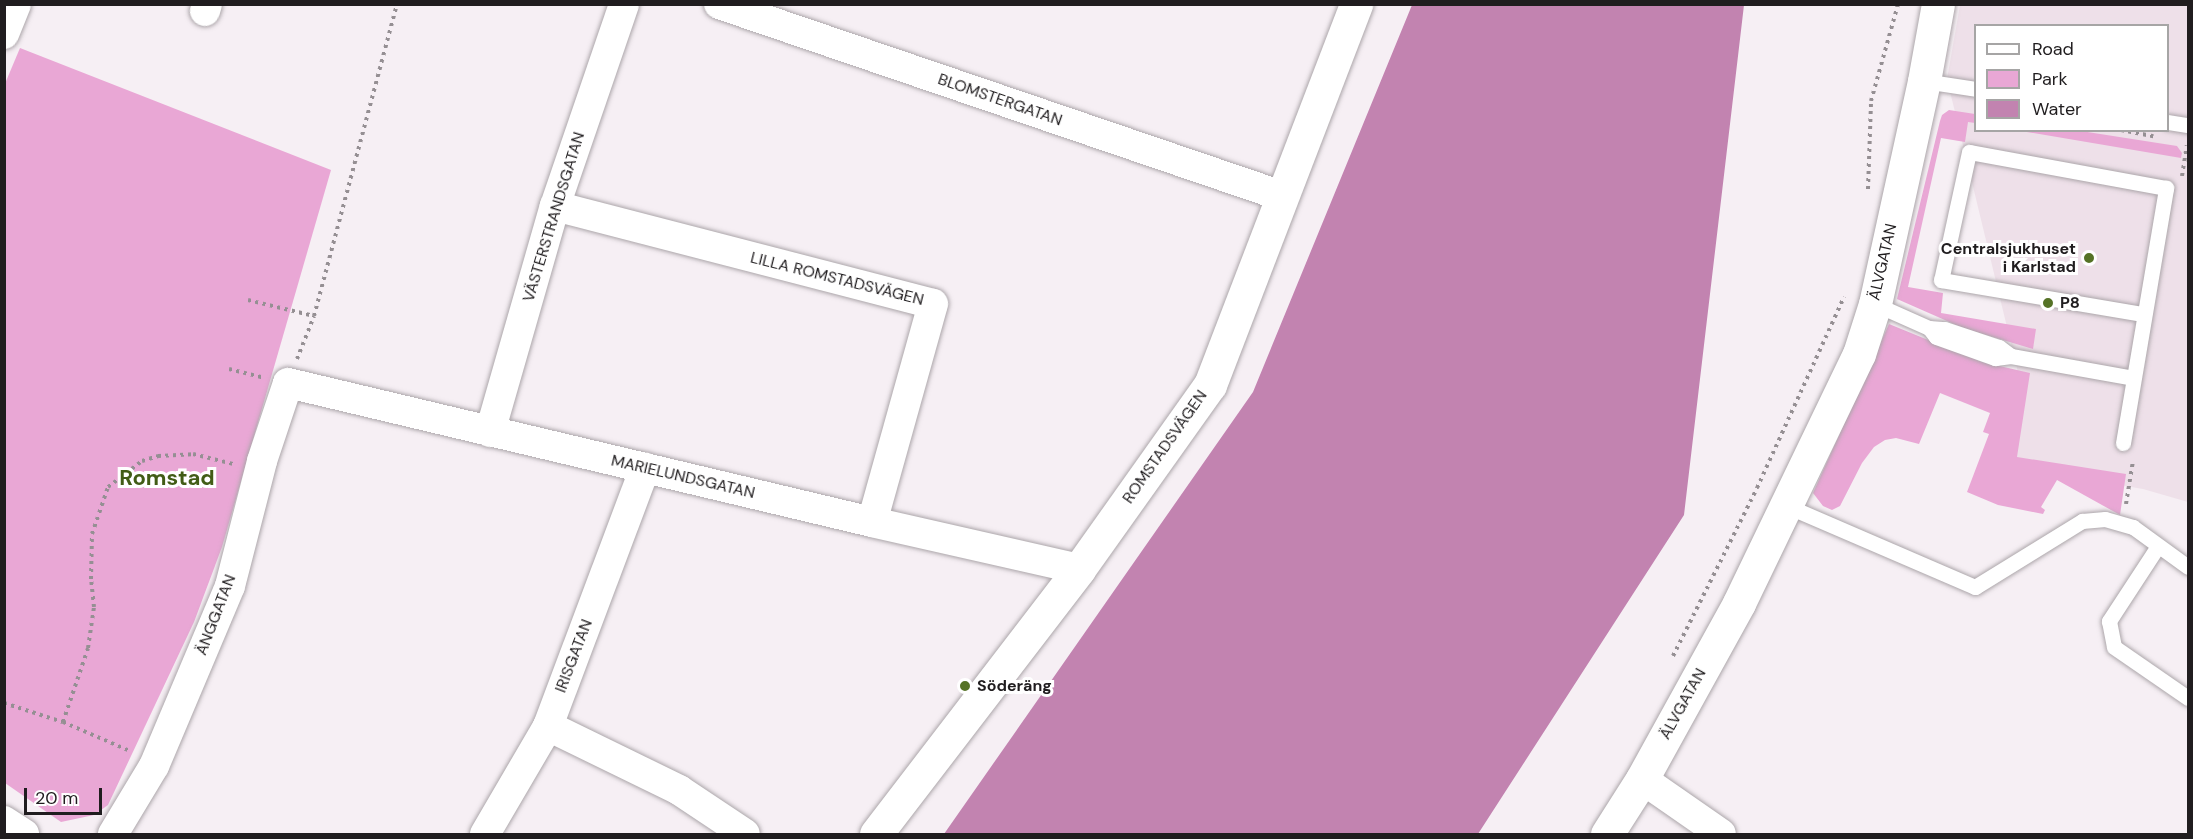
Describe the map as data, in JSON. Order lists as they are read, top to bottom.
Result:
{
  "streets": {
    "street": [
      "BLOMSTERGATAN",
      "VÄSTERSTRANDSGATAN",
      "ÄLVGATAN",
      "LILLA ROMSTADSVÄGEN",
      "ROMSTADSVÄGEN",
      "MARIELUNDSGATAN",
      "ÄNGGATAN",
      "IRISGATAN"
    ]
  },
  "crossings": [
    ["BLOMSTERGATAN", "ROMSTADSVÄGEN"],
    ["VÄSTERSTRANDSGATAN", "LILLA ROMSTADSVÄGEN"],
    ["VÄSTERSTRANDSGATAN", "MARIELUNDSGATAN"],
    ["LILLA ROMSTADSVÄGEN", "MARIELUNDSGATAN"],
    ["ROMSTADSVÄGEN", "MARIELUNDSGATAN"],
    ["MARIELUNDSGATAN", "ÄNGGATAN"],
    ["MARIELUNDSGATAN", "IRISGATAN"]
  ],
  "districts": ["Romstad"],
  "places": ["Centralsjukhuset i Karlstad", "P8", "Söderäng"],
  "legend": ["Road", "Park", "Water"],
  "scale_bar": "20 m"
}
